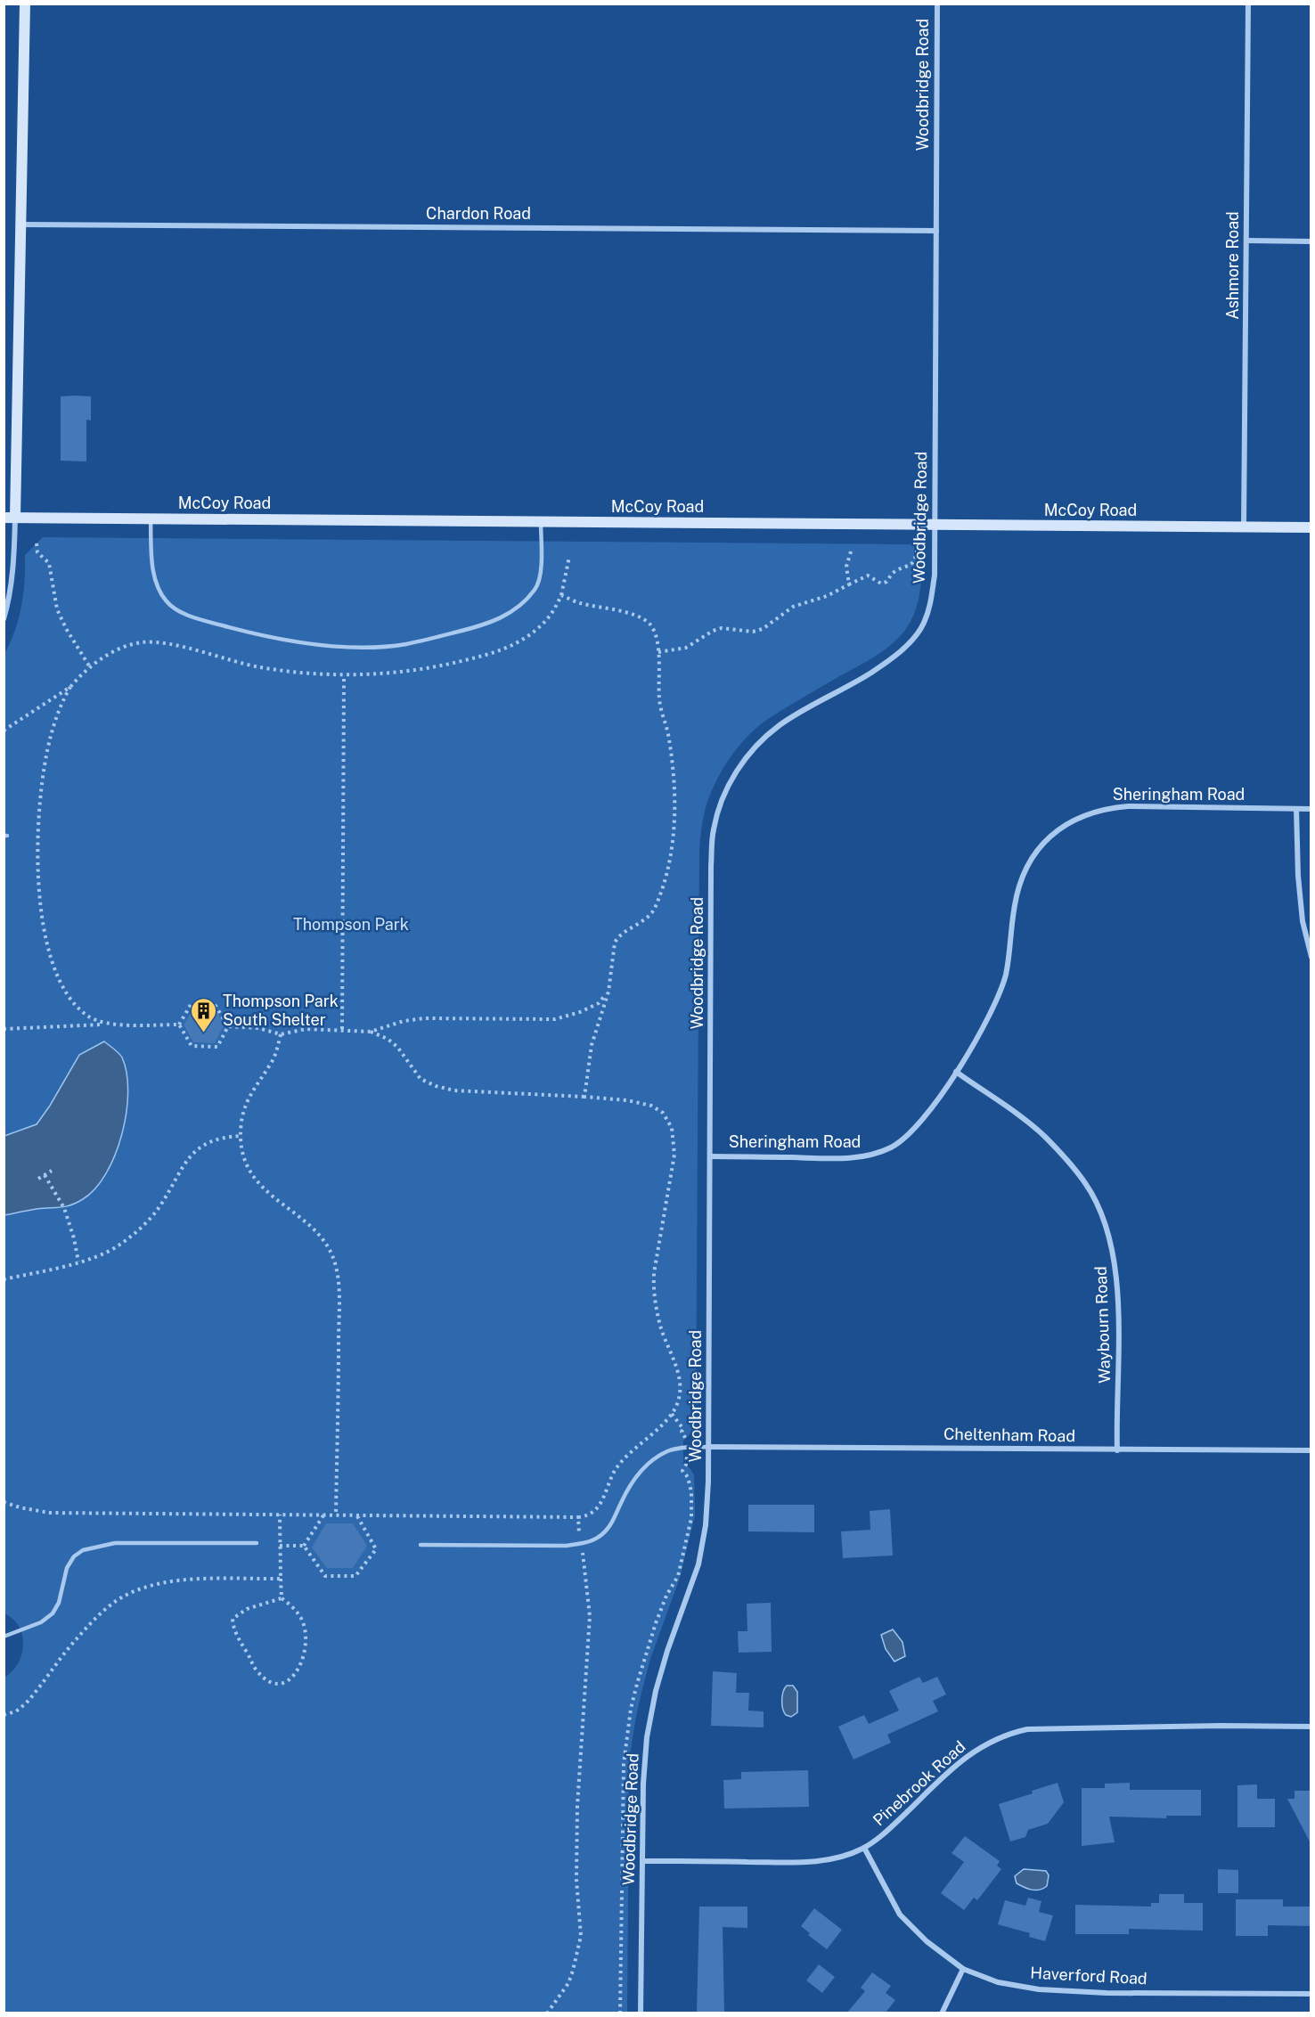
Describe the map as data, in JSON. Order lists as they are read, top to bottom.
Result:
{
  "streets": {
    "main road": ["McCoy Road"],
    "street": [
      "Woodbridge Road",
      "Chardon Road",
      "Ashmore Road",
      "Sheringham Road",
      "Waybourn Road",
      "Cheltenham Road",
      "Pinebrook Road",
      "Haverford Road"
    ]
  },
  "crossings": [
    ["Woodbridge Road", "Chardon Road"],
    ["Woodbridge Road", "McCoy Road"],
    ["Woodbridge Road", "Sheringham Road"],
    ["Woodbridge Road", "Cheltenham Road"],
    ["Woodbridge Road", "Pinebrook Road"],
    ["Ashmore Road", "McCoy Road"],
    ["Sheringham Road", "Waybourn Road"],
    ["Waybourn Road", "Cheltenham Road"],
    ["Pinebrook Road", "Haverford Road"]
  ],
  "parks": ["Thompson Park"],
  "places": {
    "building": ["Thompson Park South Shelter"]
  }
}
